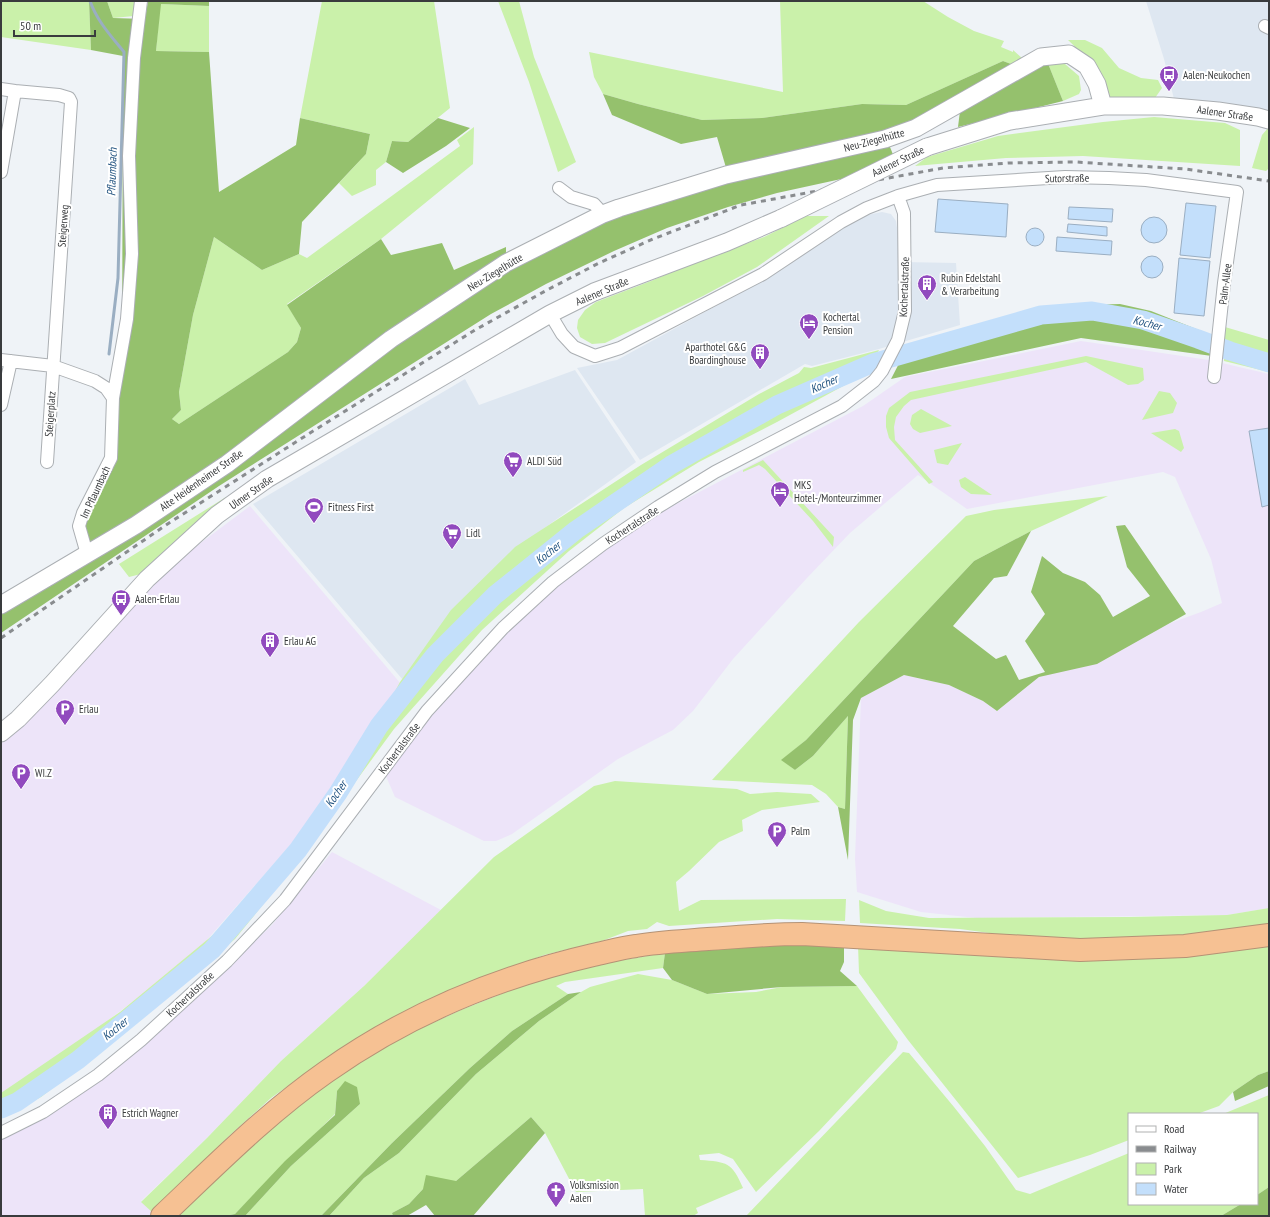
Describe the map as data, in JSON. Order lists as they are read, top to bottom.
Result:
{
  "streets": {
    "street": [
      "Aalener Straße",
      "Neu-Ziegelhütte",
      "Sutorstraße",
      "Steigerweg",
      "Palm-Allee",
      "Kochertalstraße",
      "Steigerplatz",
      "Alte Heidenheimer Straße",
      "Im Pflaumbach",
      "Ulmer Straße"
    ]
  },
  "crossings": [
    ["Aalener Straße", "Neu-Ziegelhütte"],
    ["Aalener Straße", "Ulmer Straße"],
    ["Neu-Ziegelhütte", "Alte Heidenheimer Straße"],
    ["Sutorstraße", "Palm-Allee"],
    ["Sutorstraße", "Kochertalstraße"],
    ["Steigerweg", "Steigerplatz"],
    ["Alte Heidenheimer Straße", "Im Pflaumbach"]
  ],
  "water": ["Pflaumbach", "Kocher"],
  "places": {
    "bus stop": ["Aalen-Neukochen", "Aalen-Erlau"],
    "building": [
      "Rubin Edelstahl & Verarbeitung",
      "Aparthotel G&G Boardinghouse",
      "Erlau AG",
      "Estrich Wagner"
    ],
    "hotel": ["Kochertal Pension", "MKS Hotel-/Monteurzimmer"],
    "supermarket": ["ALDI Süd", "Lidl"],
    "sports": ["Fitness First"],
    "parking": ["Erlau", "WI.Z", "Palm"],
    "church": ["Volksmission Aalen"]
  },
  "legend": [
    "Road",
    "Railway",
    "Park",
    "Water"
  ],
  "scale_bar": "50 m"
}
